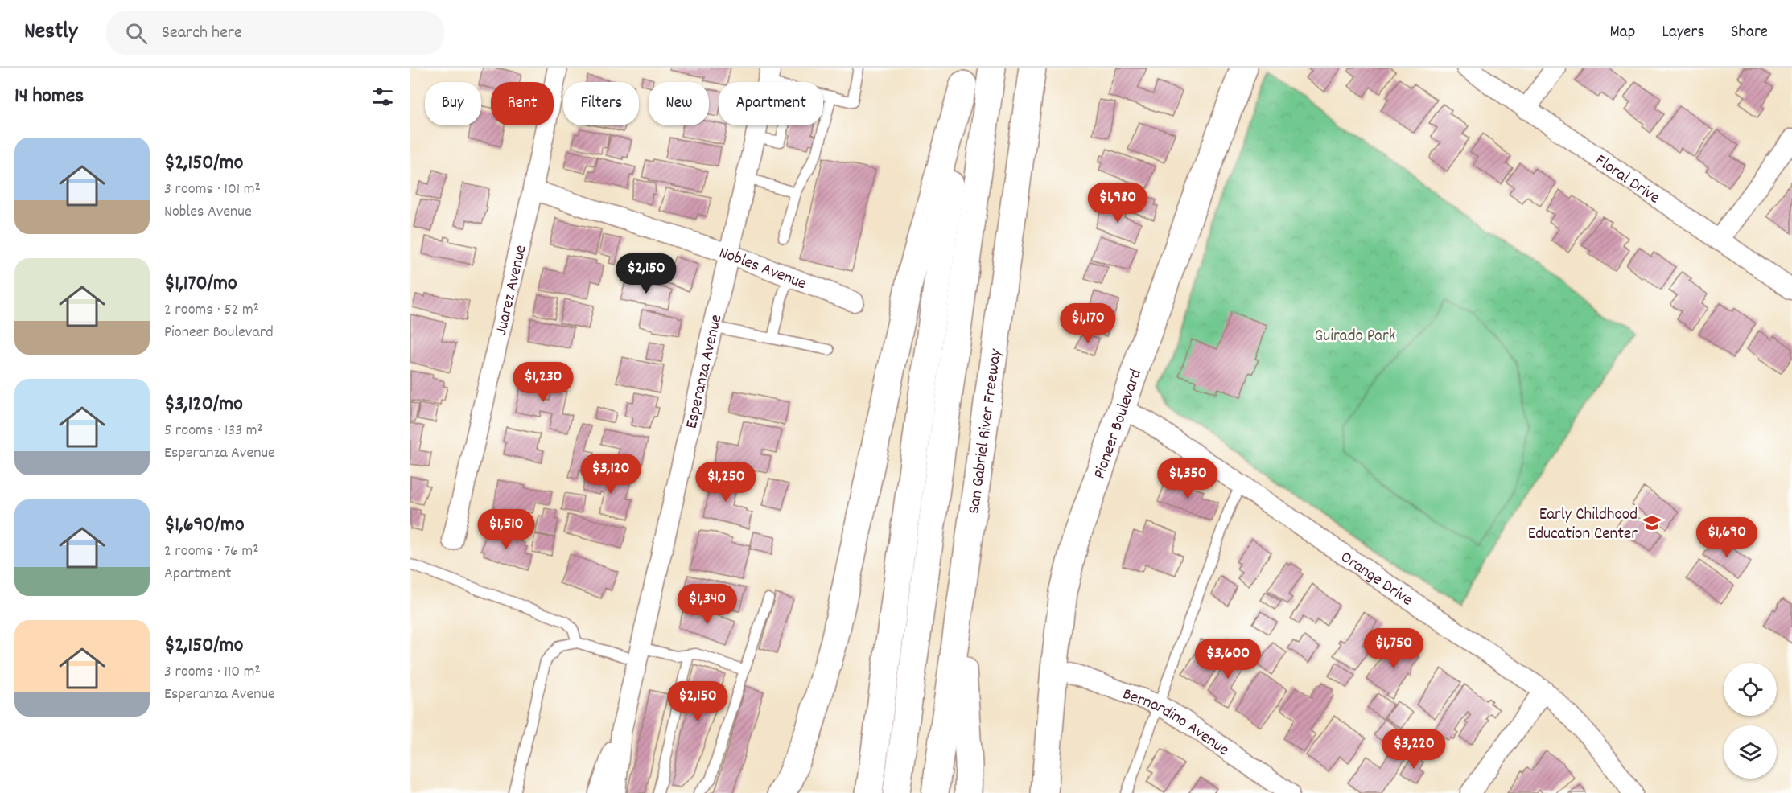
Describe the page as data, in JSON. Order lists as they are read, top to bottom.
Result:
{
  "streets": {
    "main road": ["Pioneer Boulevard", "San Gabriel River Freeway"],
    "street": [
      "Floral Drive",
      "Nobles Avenue",
      "Juarez Avenue",
      "Esperanza Avenue",
      "Orange Drive",
      "Bernardino Avenue"
    ]
  },
  "crossings": [
    ["Nobles Avenue", "Juarez Avenue"],
    ["Nobles Avenue", "Esperanza Avenue"],
    ["Pioneer Boulevard", "Orange Drive"],
    ["Pioneer Boulevard", "Bernardino Avenue"]
  ],
  "parks": ["Guirado Park"],
  "places": {
    "school or university": ["Early Childhood Education Center"]
  },
  "page": {
    "header": "Nestly",
    "search": "Search here",
    "nav": ["Map", "Layers", "Share"],
    "heading": "14 homes",
    "chip": [
      "Buy",
      "Rent",
      "Filters",
      "New",
      "Apartment"
    ],
    "list": [
      {
        "name": "$2,150/mo",
        "note": "3 rooms · 101 m² · Nobles Avenue"
      },
      {
        "name": "$1,170/mo",
        "note": "2 rooms · 52 m² · Pioneer Boulevard"
      },
      {
        "name": "$3,120/mo",
        "note": "5 rooms · 133 m² · Esperanza Avenue"
      },
      {
        "name": "$1,690/mo",
        "note": "2 rooms · 76 m² · Apartment"
      },
      {
        "name": "$2,150/mo",
        "note": "3 rooms · 110 m² · Esperanza Avenue"
      }
    ],
    "price": [
      "$1,980",
      "$2,150",
      "$1,170",
      "$1,230",
      "$3,120",
      "$1,350",
      "$1,250",
      "$1,510",
      "$1,690",
      "$1,340",
      "$1,750",
      "$3,600",
      "$2,150",
      "$3,220"
    ]
  }
}
